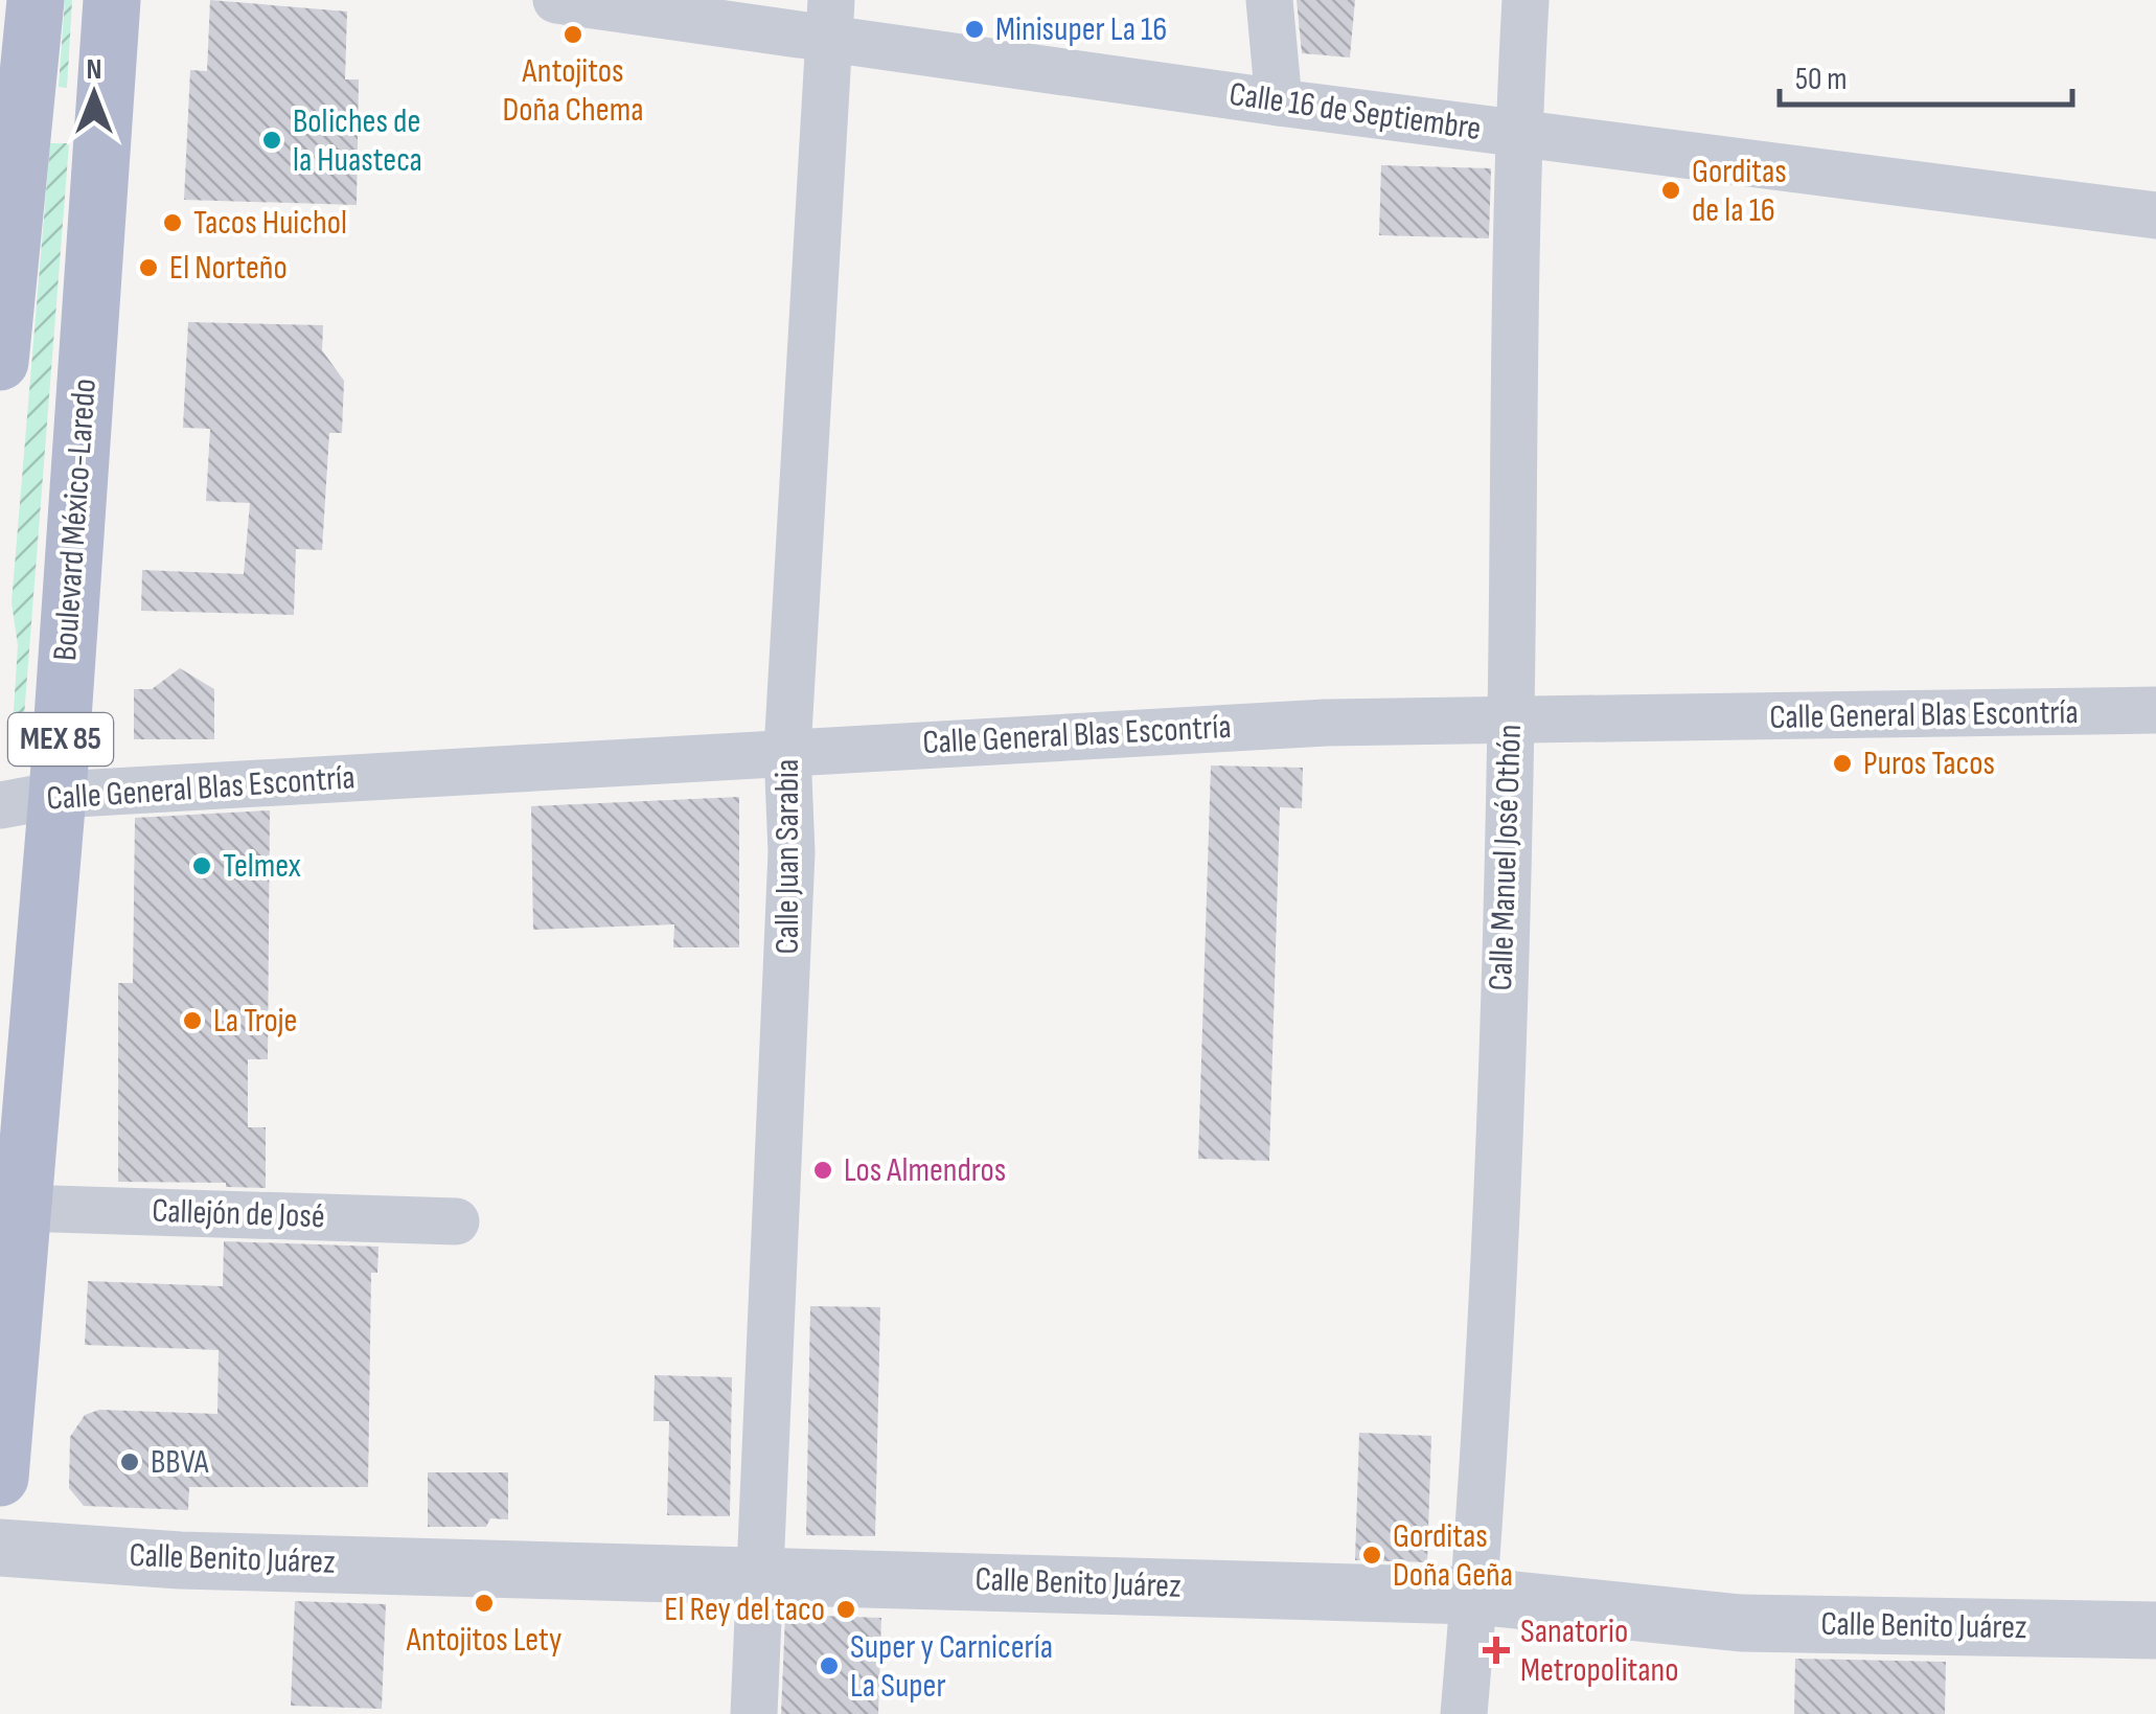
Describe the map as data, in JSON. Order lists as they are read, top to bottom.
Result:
{
  "streets": {
    "main road": ["Boulevard México-Laredo", "MEX 85"],
    "street": [
      "Calle 16 de Septiembre",
      "Calle General Blas Escontría",
      "Calle Juan Sarabia",
      "Calle Manuel José Othón",
      "Callejón de José",
      "Calle Benito Juárez"
    ]
  },
  "crossings": [
    ["Calle 16 de Septiembre", "Calle Juan Sarabia"],
    ["Calle 16 de Septiembre", "Calle Manuel José Othón"],
    ["Boulevard México-Laredo", "Calle General Blas Escontría"],
    ["Boulevard México-Laredo", "Callejón de José"],
    ["Calle General Blas Escontría", "Calle Juan Sarabia"],
    ["Calle General Blas Escontría", "Calle Manuel José Othón"],
    ["Calle Juan Sarabia", "Calle Benito Juárez"],
    ["Calle Manuel José Othón", "Calle Benito Juárez"]
  ],
  "places": {
    "other": [
      "Minisuper La 16",
      "Antojitos Doña Chema",
      "Boliches de la Huasteca",
      "Gorditas de la 16",
      "Tacos Huichol",
      "El Norteño",
      "Puros Tacos",
      "Telmex",
      "La Troje",
      "Los Almendros",
      "BBVA",
      "Gorditas Doña Geña",
      "Antojitos Lety",
      "El Rey del taco",
      "Super y Carnicería La Super"
    ],
    "health": ["Sanatorio Metropolitano"]
  },
  "scale_bar": "50 m",
  "north": "top"
}
